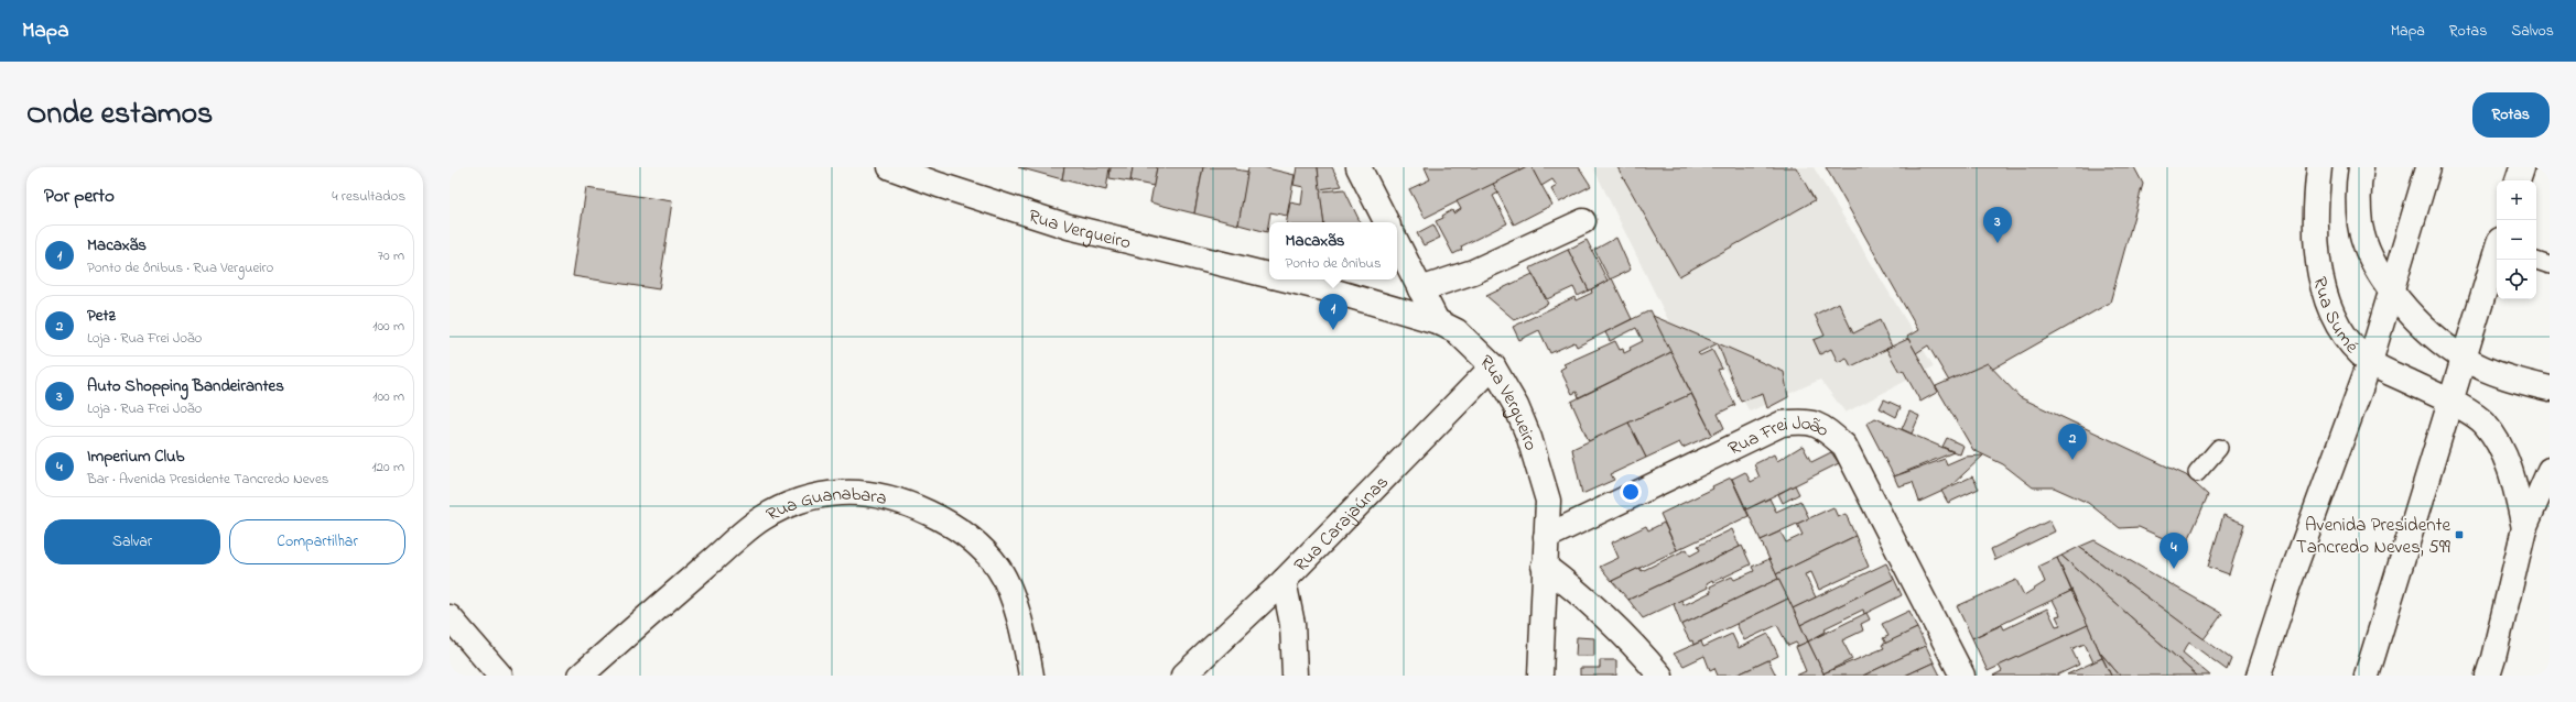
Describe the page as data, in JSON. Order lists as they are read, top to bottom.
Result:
{
  "streets": {
    "main road": [
      "Rua Vergueiro",
      "Rua Sumé",
      "Rua Frei João",
      "Rua Guanabara",
      "Rua Carajaúnas"
    ]
  },
  "crossings": [
    ["Rua Vergueiro", "Rua Frei João"],
    ["Rua Vergueiro", "Rua Carajaúnas"]
  ],
  "places": {
    "transit": ["Avenida Presidente Tancredo Neves, 599"]
  },
  "page": {
    "header": "Mapa",
    "nav": ["Mapa", "Rotas", "Salvos"],
    "title": "Onde estamos",
    "buttons": [
      "Rotas",
      ["Salvar", "Compartilhar"]
    ],
    "heading": ["Por perto", "4 resultados"],
    "map_buttons": ["+", "−"],
    "pins": [
      "3",
      "1",
      "2",
      "4"
    ],
    "popup": ["Macaxãs", "Ponto de ônibus"],
    "list": [
      {
        "mark": "1",
        "name": "Macaxãs",
        "note": "Ponto de ônibus · Rua Vergueiro",
        "value": "70 m"
      },
      {
        "mark": "2",
        "name": "Petz",
        "note": "Loja · Rua Frei João",
        "value": "100 m"
      },
      {
        "mark": "3",
        "name": "Auto Shopping Bandeirantes",
        "note": "Loja · Rua Frei João",
        "value": "100 m"
      },
      {
        "mark": "4",
        "name": "Imperium Club",
        "note": "Bar · Avenida Presidente Tancredo Neves",
        "value": "120 m"
      }
    ]
  }
}
